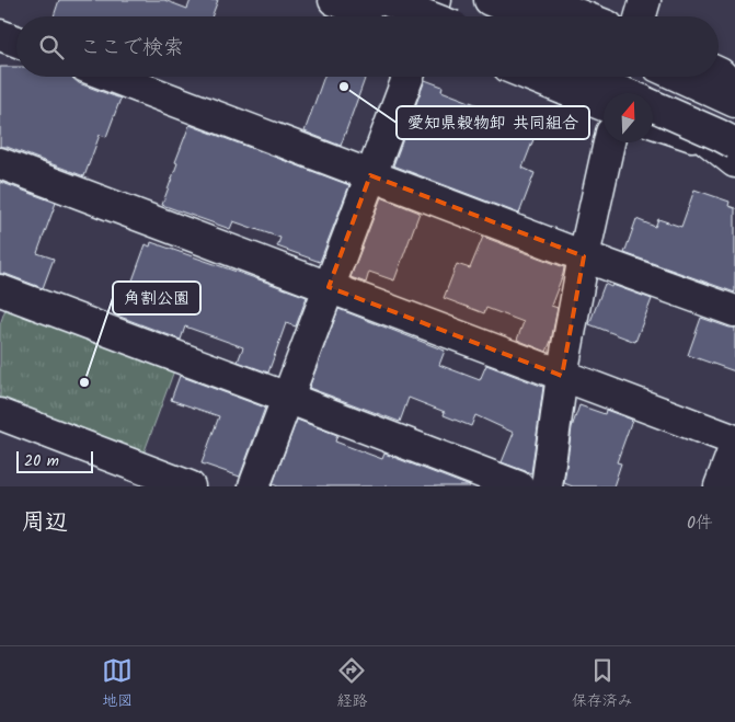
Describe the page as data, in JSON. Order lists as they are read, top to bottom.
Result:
{
  "places": ["愛知県穀物卸 共同組合", "角割公園"],
  "scale_bar": "20 m",
  "north": "top",
  "page": {
    "search": "ここで検索",
    "scale": "20 m",
    "heading": ["周辺", "0件"],
    "nav": ["地図", "経路", "保存済み"]
  }
}
